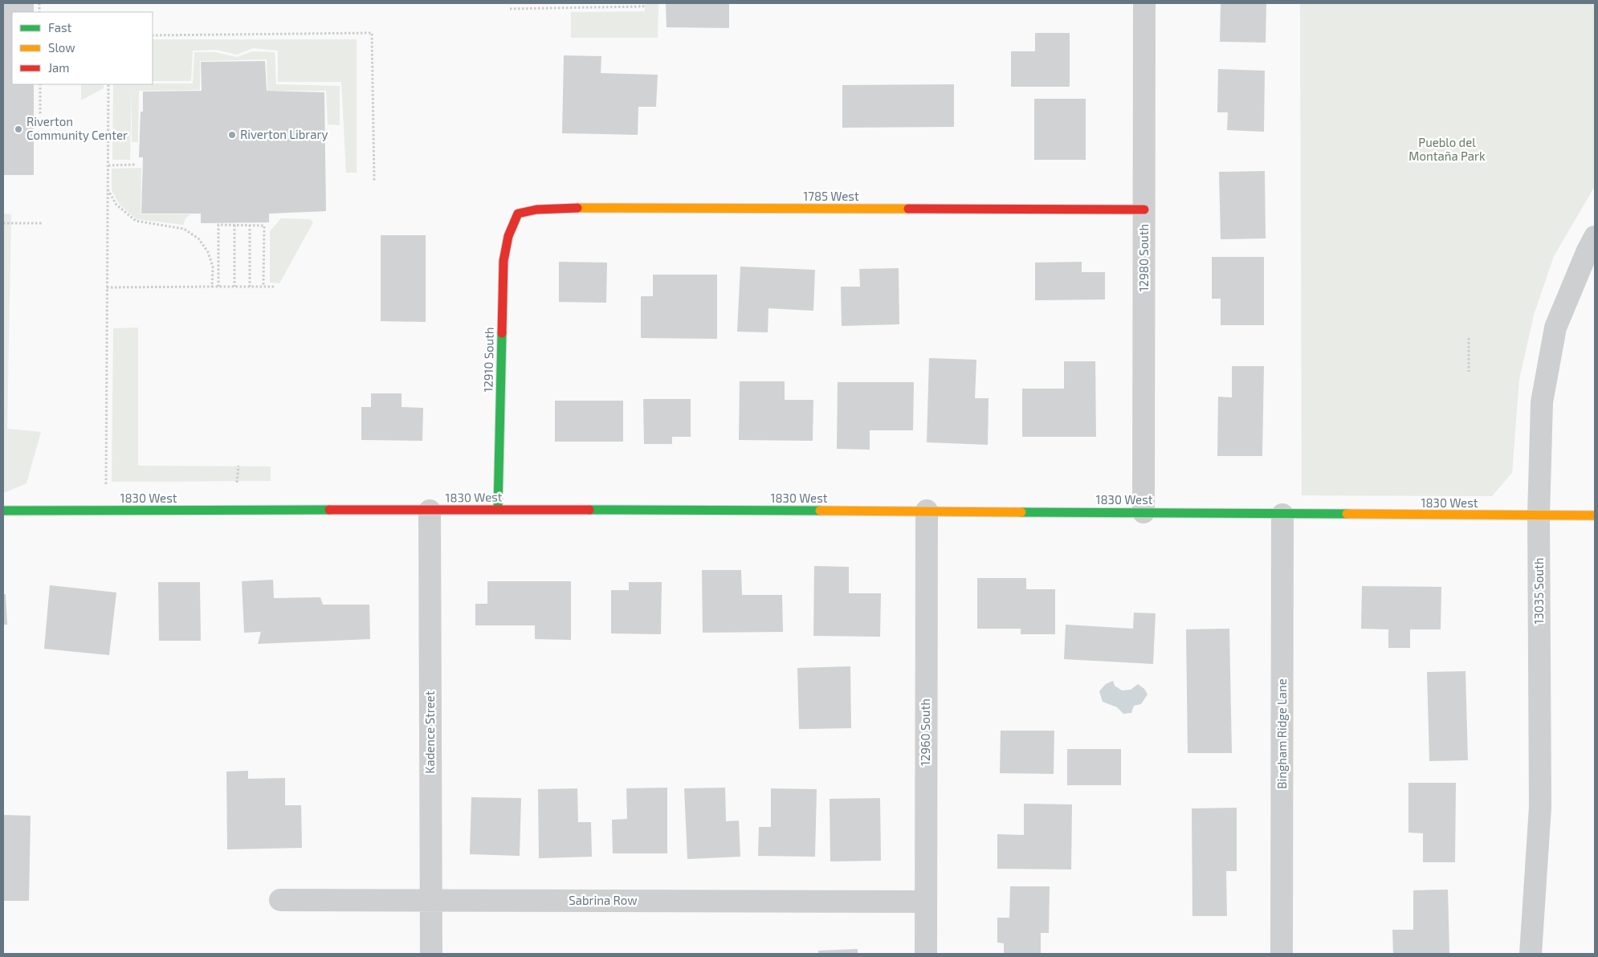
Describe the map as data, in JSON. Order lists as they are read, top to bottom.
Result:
{
  "streets": {
    "street": [
      "1785 West",
      "12980 South",
      "12910 South",
      "1830 West",
      "13035 South",
      "Kadence Street",
      "12960 South",
      "Bingham Ridge Lane",
      "Sabrina Row"
    ]
  },
  "crossings": [
    ["1785 West", "12980 South"],
    ["1785 West", "12910 South"],
    ["12980 South", "1830 West"],
    ["12910 South", "1830 West"],
    ["1830 West", "13035 South"],
    ["1830 West", "Kadence Street"],
    ["1830 West", "12960 South"],
    ["1830 West", "Bingham Ridge Lane"],
    ["Kadence Street", "Sabrina Row"],
    ["12960 South", "Sabrina Row"]
  ],
  "parks": ["Pueblo del Montaña Park"],
  "places": ["Riverton Community Center", "Riverton Library"],
  "legend": ["Fast", "Slow", "Jam"]
}
